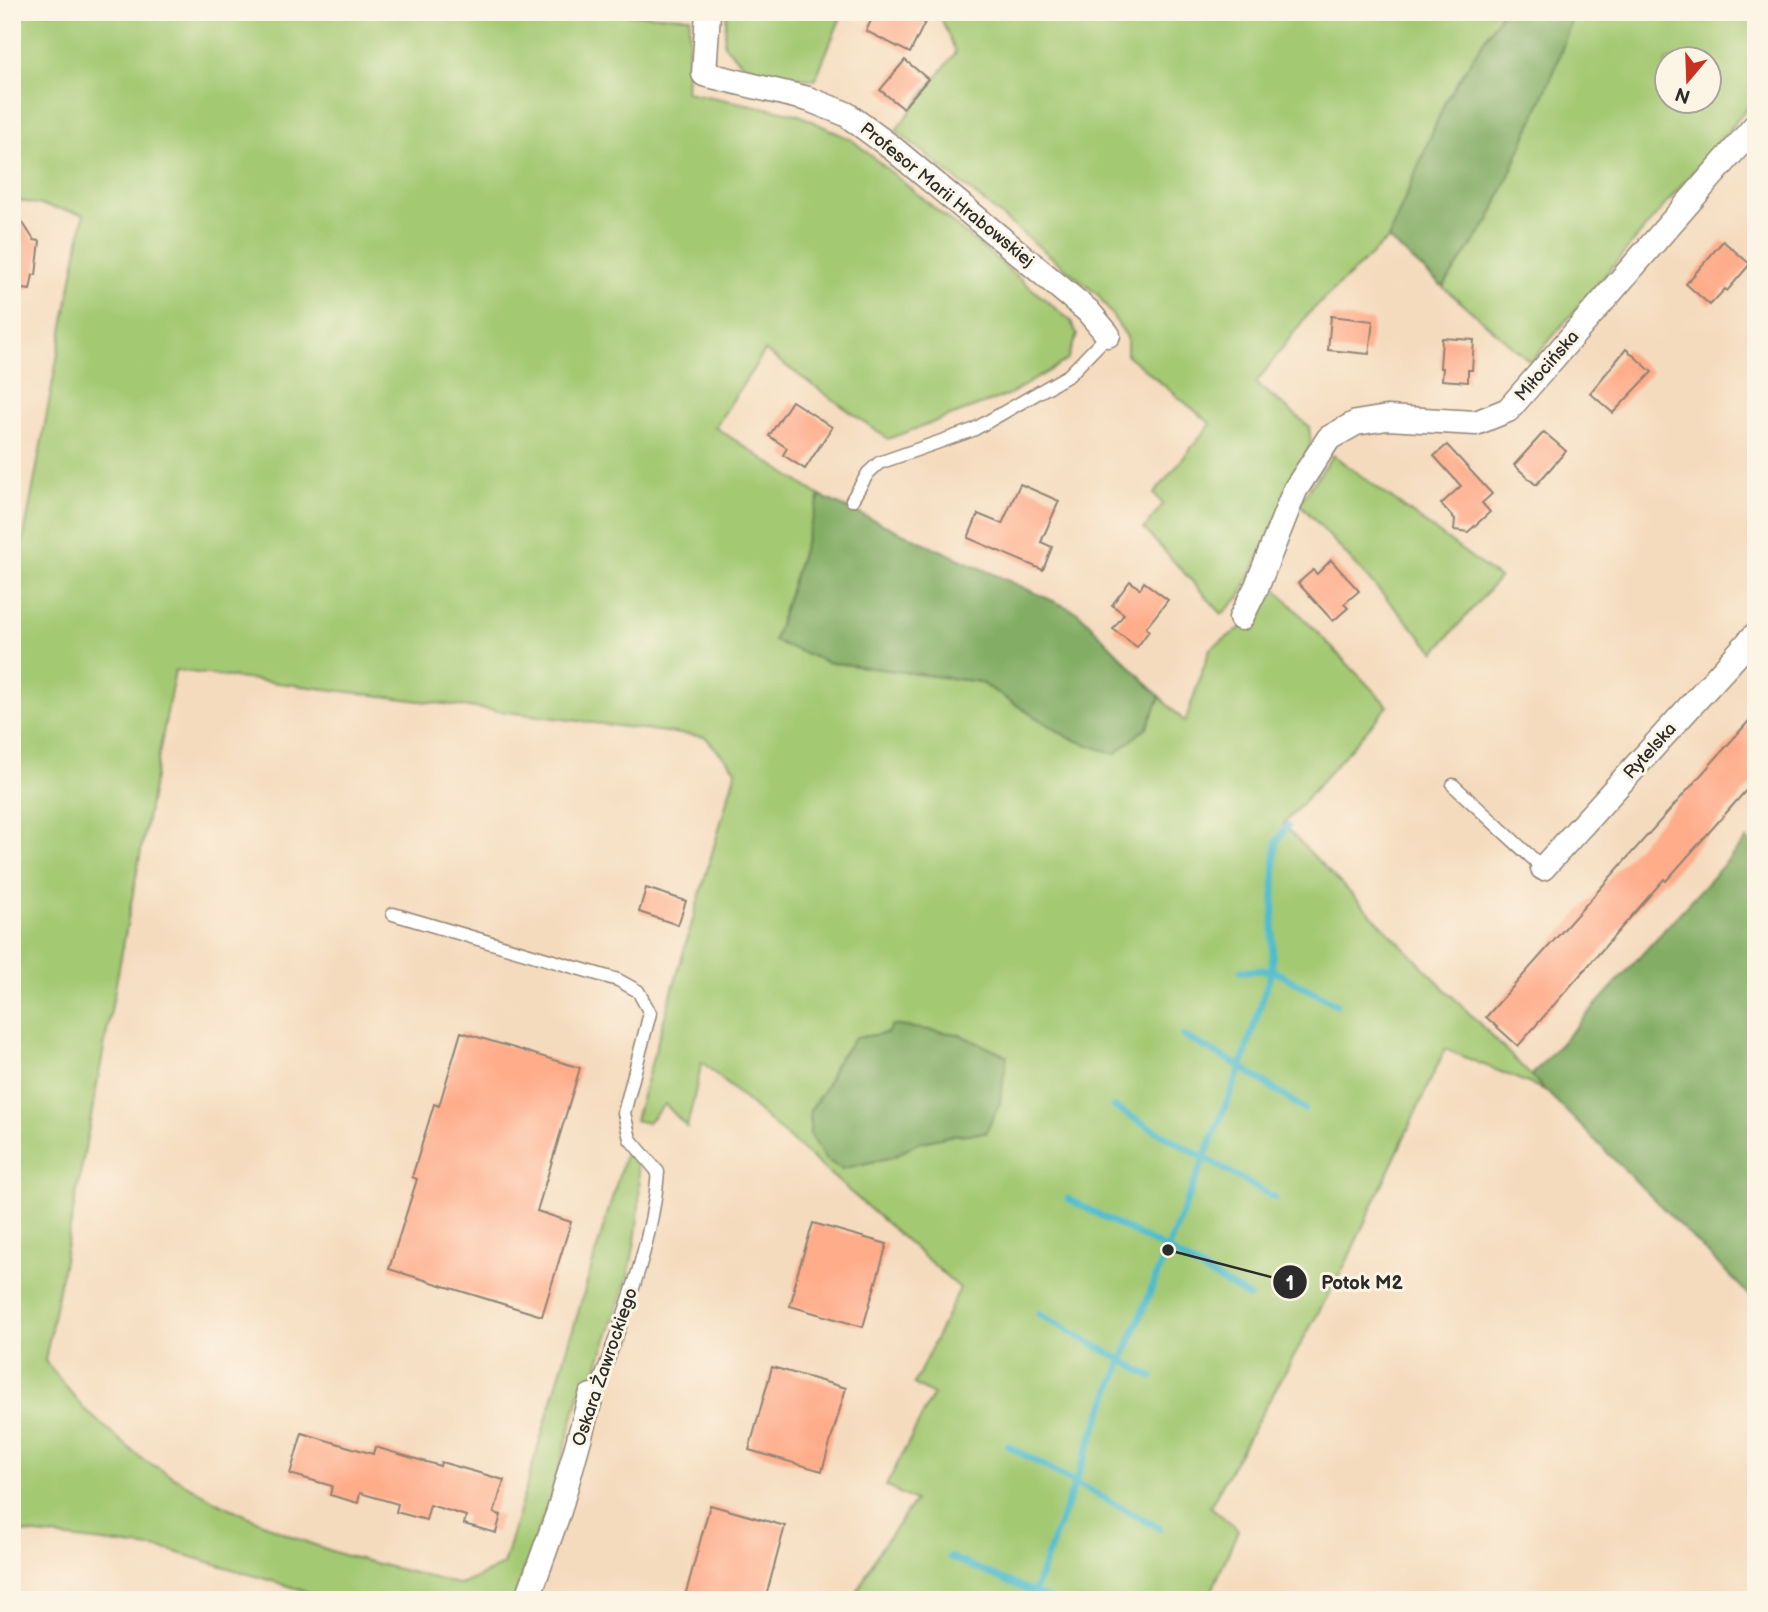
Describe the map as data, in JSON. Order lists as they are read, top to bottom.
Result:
{
  "streets": {
    "street": [
      "Profesor Marii Hrabowskiej",
      "Miłocińska",
      "Rytelska",
      "Oskara Żawrockiego"
    ]
  },
  "places": ["Potok M2"],
  "north": "bottom"
}
